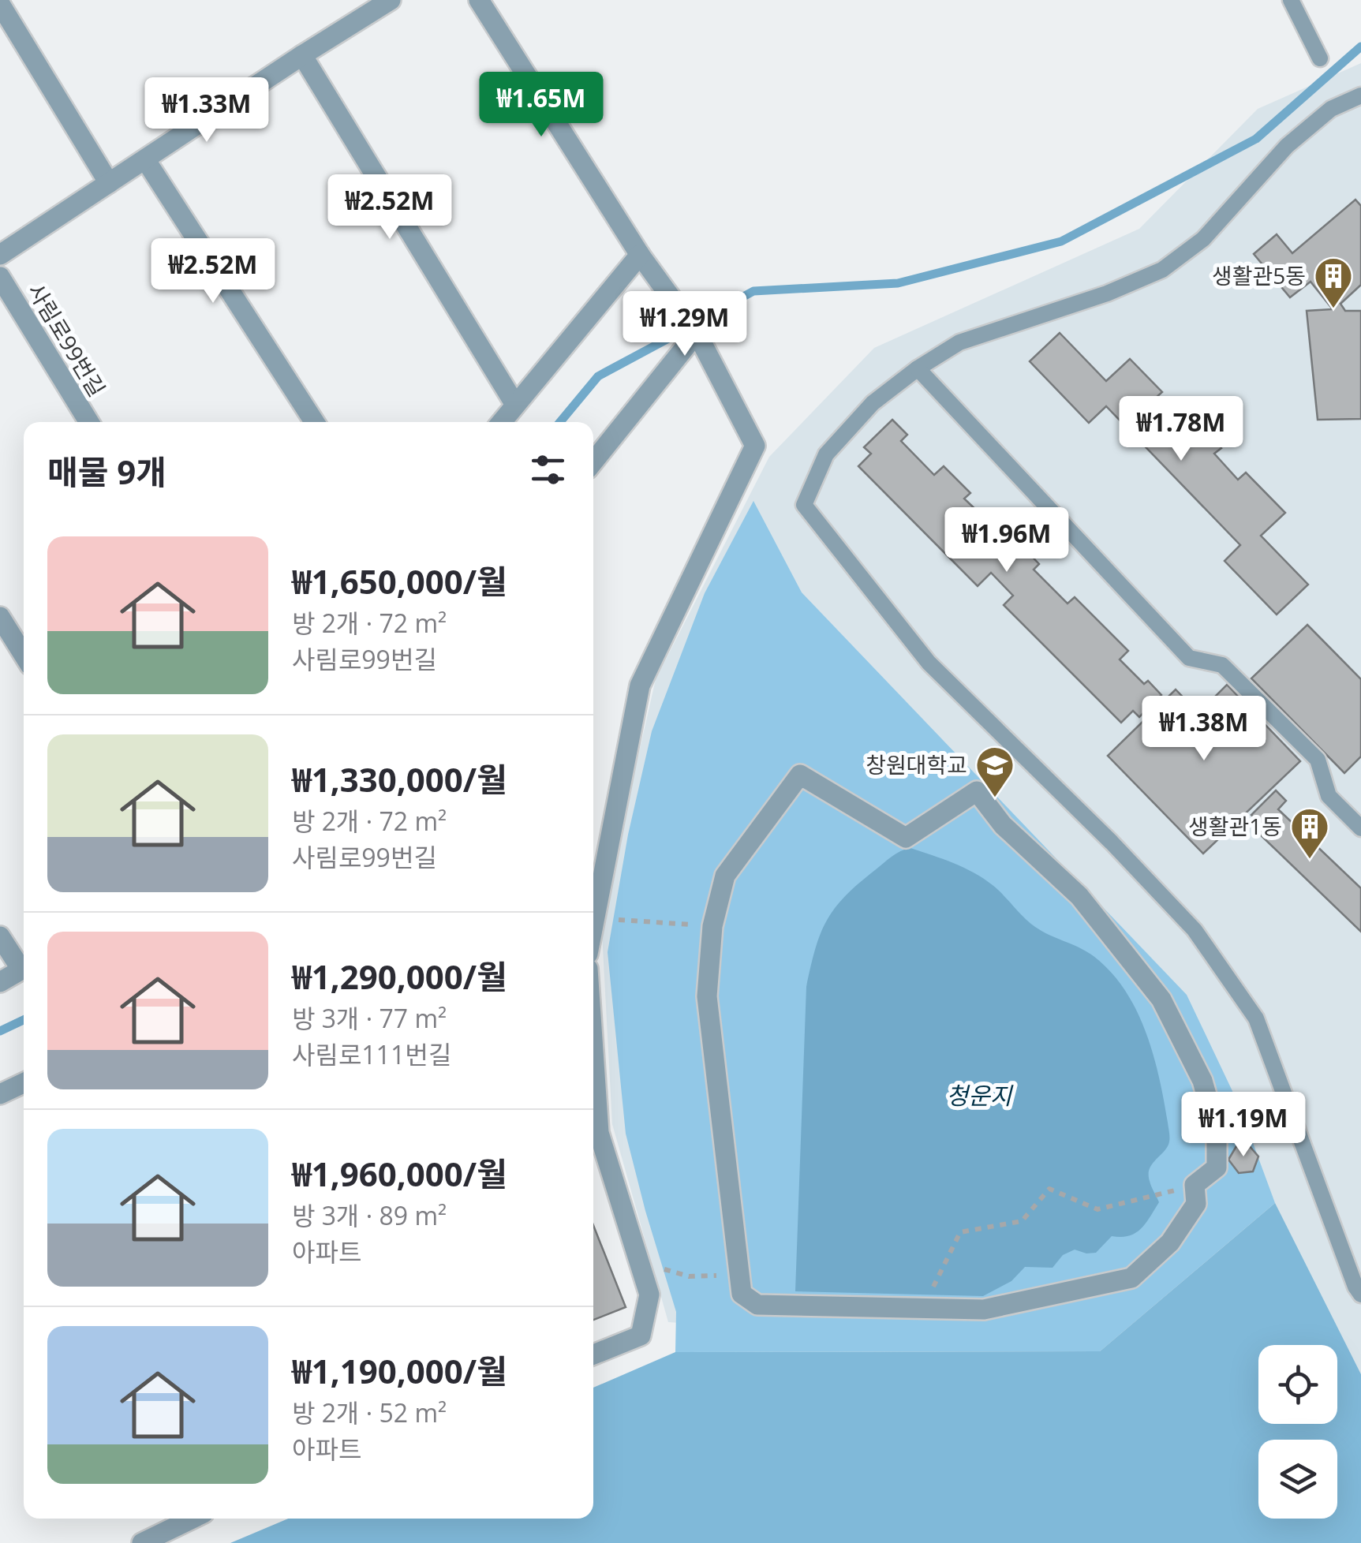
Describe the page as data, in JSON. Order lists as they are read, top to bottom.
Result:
{
  "streets": {
    "street": ["사림로99번길"]
  },
  "water": ["청운지"],
  "places": {
    "building": ["생활관5동", "생활관1동"],
    "school or university": ["창원대학교"]
  },
  "page": {
    "price": [
      "₩1.65M",
      "₩1.33M",
      "₩2.52M",
      "₩2.52M",
      "₩1.29M",
      "₩1.78M",
      "₩1.96M",
      "₩1.38M",
      "₩1.19M"
    ],
    "heading": "매물 9개",
    "list": [
      {
        "name": "₩1,650,000/월",
        "note": "방 2개 · 72 m² · 사림로99번길"
      },
      {
        "name": "₩1,330,000/월",
        "note": "방 2개 · 72 m² · 사림로99번길"
      },
      {
        "name": "₩1,290,000/월",
        "note": "방 3개 · 77 m² · 사림로111번길"
      },
      {
        "name": "₩1,960,000/월",
        "note": "방 3개 · 89 m² · 아파트"
      },
      {
        "name": "₩1,190,000/월",
        "note": "방 2개 · 52 m² · 아파트"
      }
    ]
  }
}
